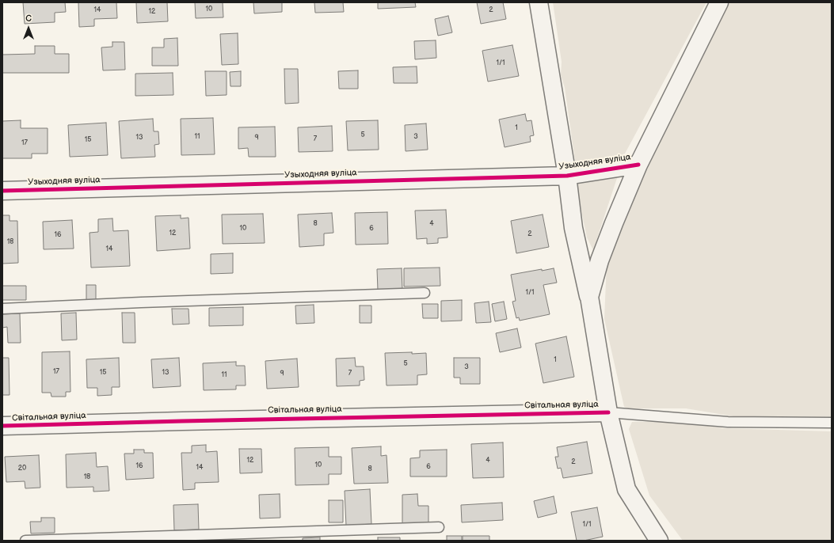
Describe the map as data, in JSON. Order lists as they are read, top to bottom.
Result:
{
  "streets": {
    "street": ["Узыходняя вуліца", "Світальная вуліца"]
  },
  "house_numbers": [
    "10",
    "14",
    "2",
    "12",
    "1/1",
    "1",
    "5",
    "11",
    "3",
    "13",
    "9",
    "7",
    "15",
    "17",
    "8",
    "4",
    "10",
    "6",
    "12",
    "2",
    "16",
    "18",
    "14",
    "1/1",
    "1",
    "5",
    "3",
    "17",
    "15",
    "13",
    "9",
    "7",
    "11",
    "12",
    "4",
    "2",
    "10",
    "16",
    "6",
    "14",
    "20",
    "8",
    "18",
    "1/1"
  ],
  "north": "top"
}
